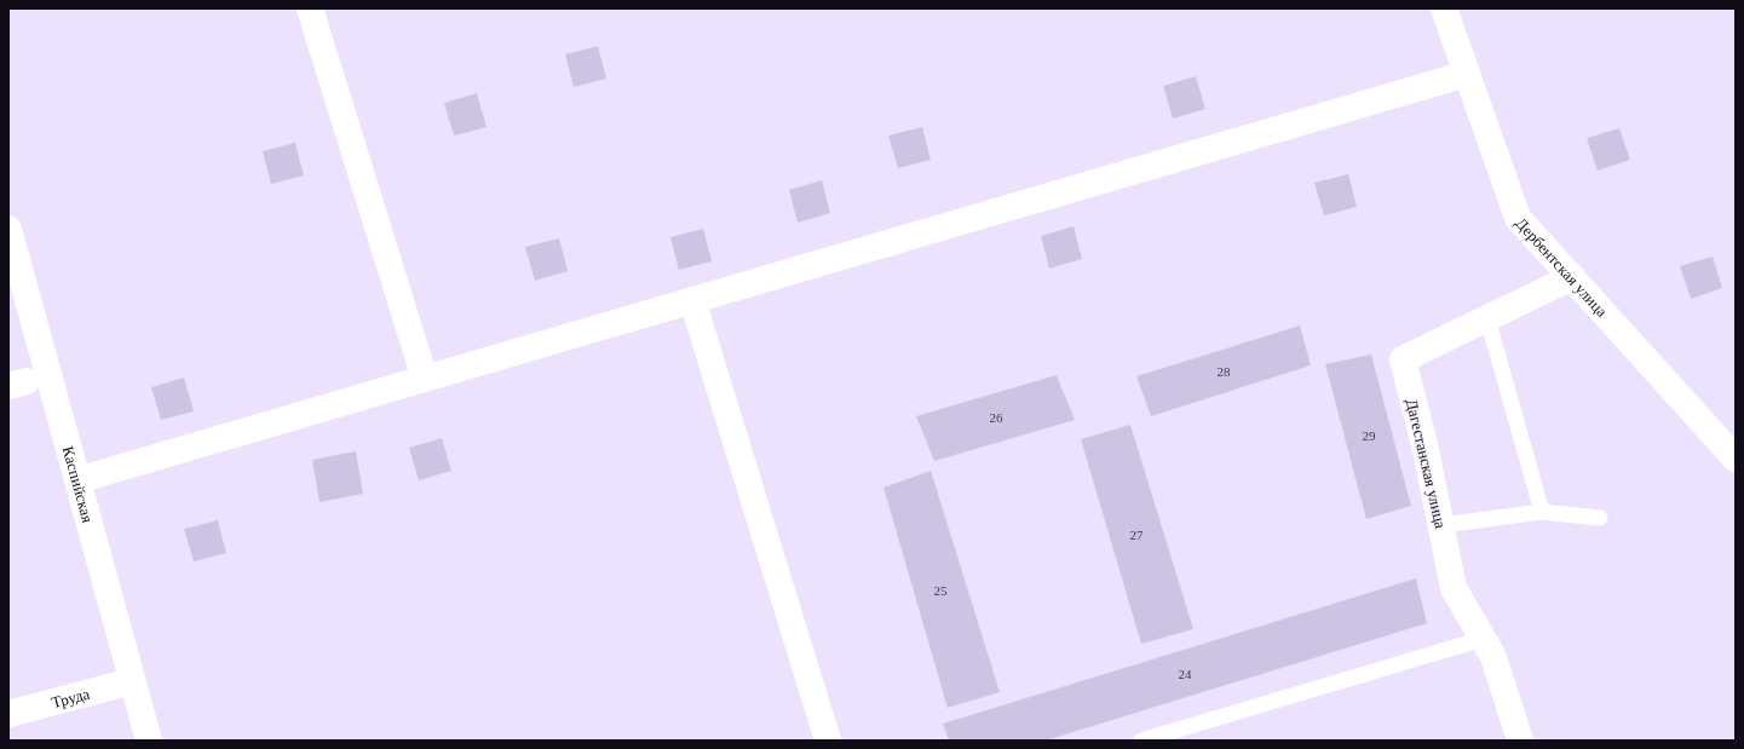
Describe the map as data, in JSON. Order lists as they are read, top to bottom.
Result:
{
  "streets": {
    "street": [
      "Дербентская улица",
      "Дагестанская улица",
      "Каспийская",
      "Труда"
    ]
  },
  "crossings": [
    ["Дербентская улица", "Дагестанская улица"],
    ["Каспийская", "Труда"]
  ],
  "house_numbers": [
    "28",
    "26",
    "29",
    "27",
    "25",
    "24"
  ]
}
